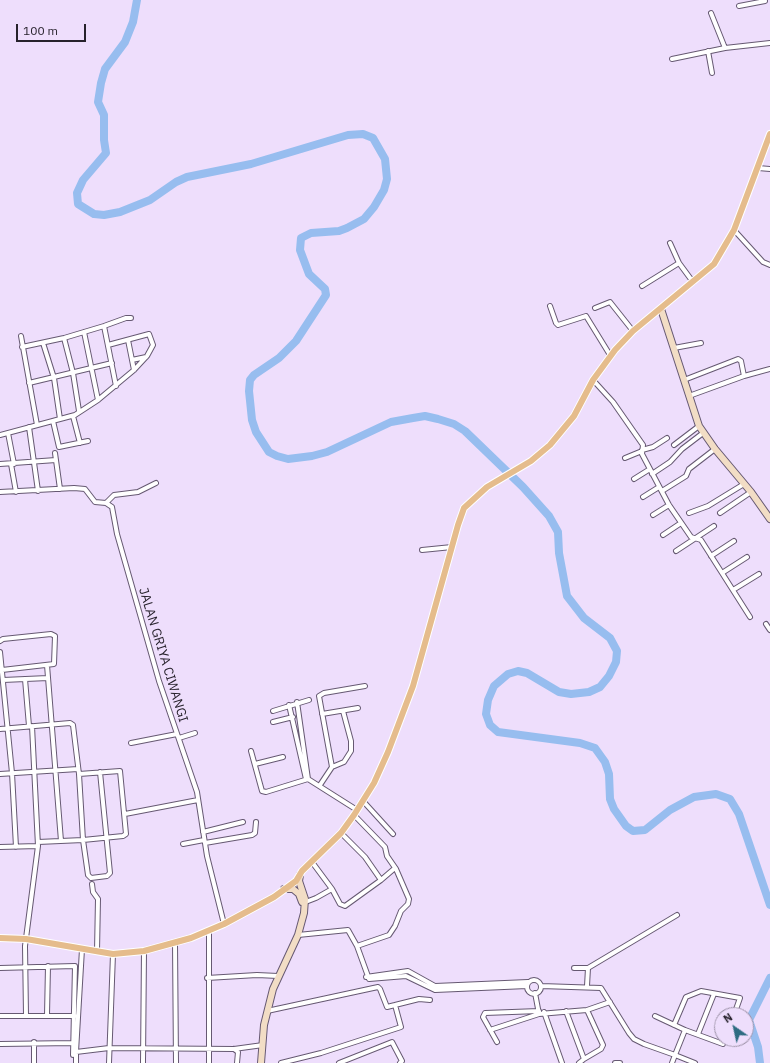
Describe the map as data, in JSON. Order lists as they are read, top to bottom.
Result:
{
  "streets": {
    "street": ["JALAN GRIYA CIWANGI"]
  },
  "scale_bar": "100 m",
  "north": "top left"
}
